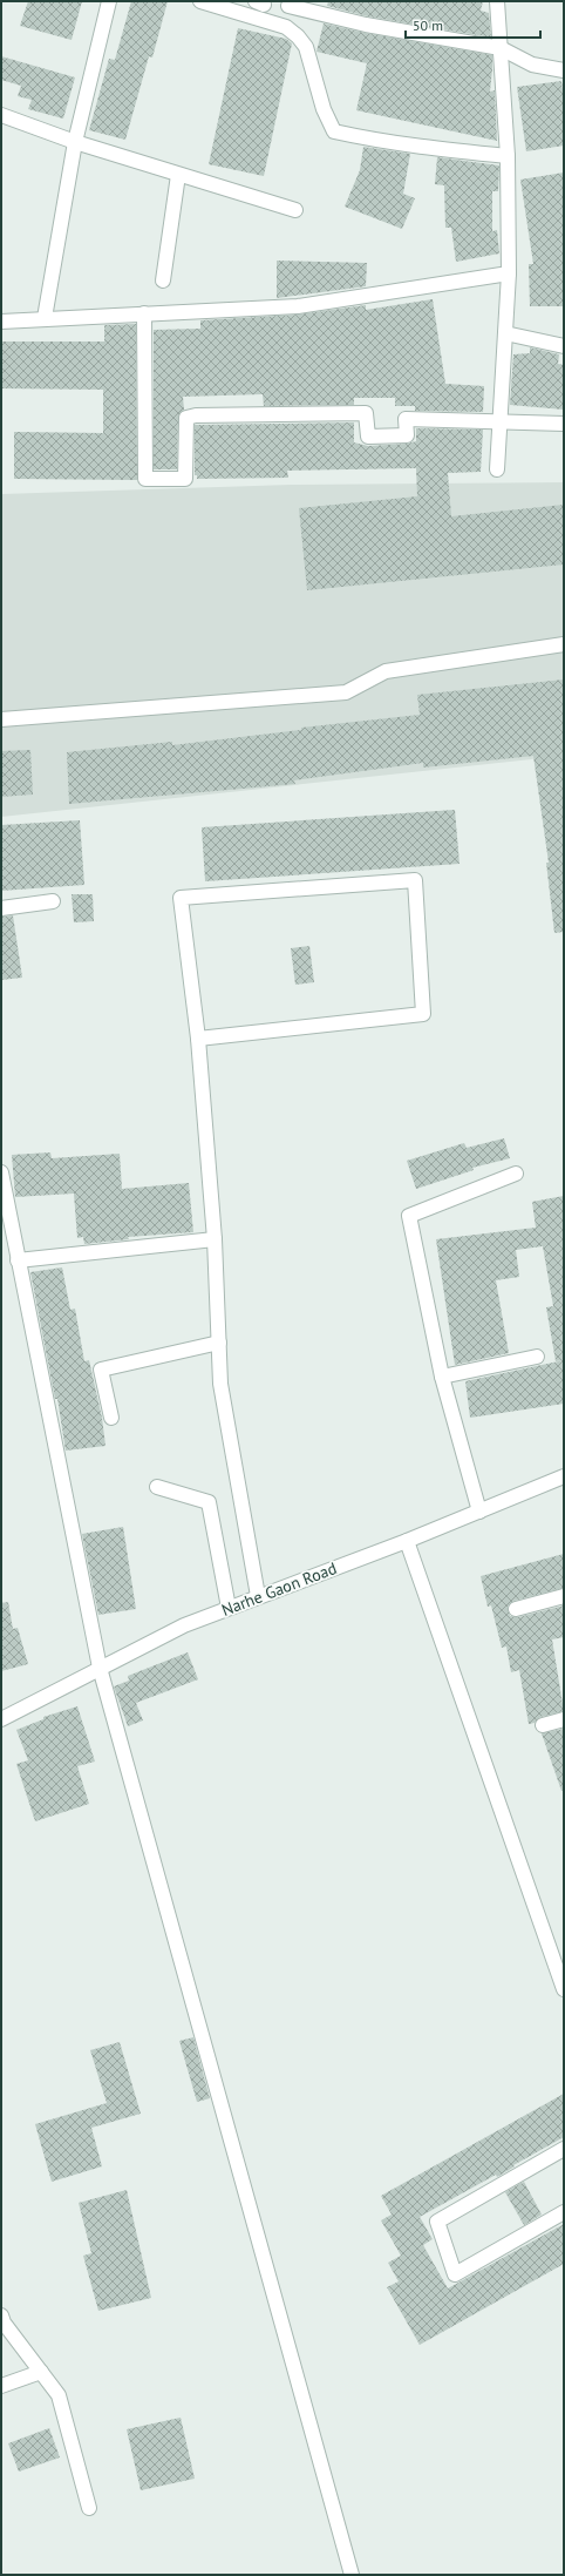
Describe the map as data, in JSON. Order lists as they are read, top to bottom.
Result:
{
  "streets": {
    "street": ["Narhe Gaon Road"]
  },
  "scale_bar": "50 m"
}
